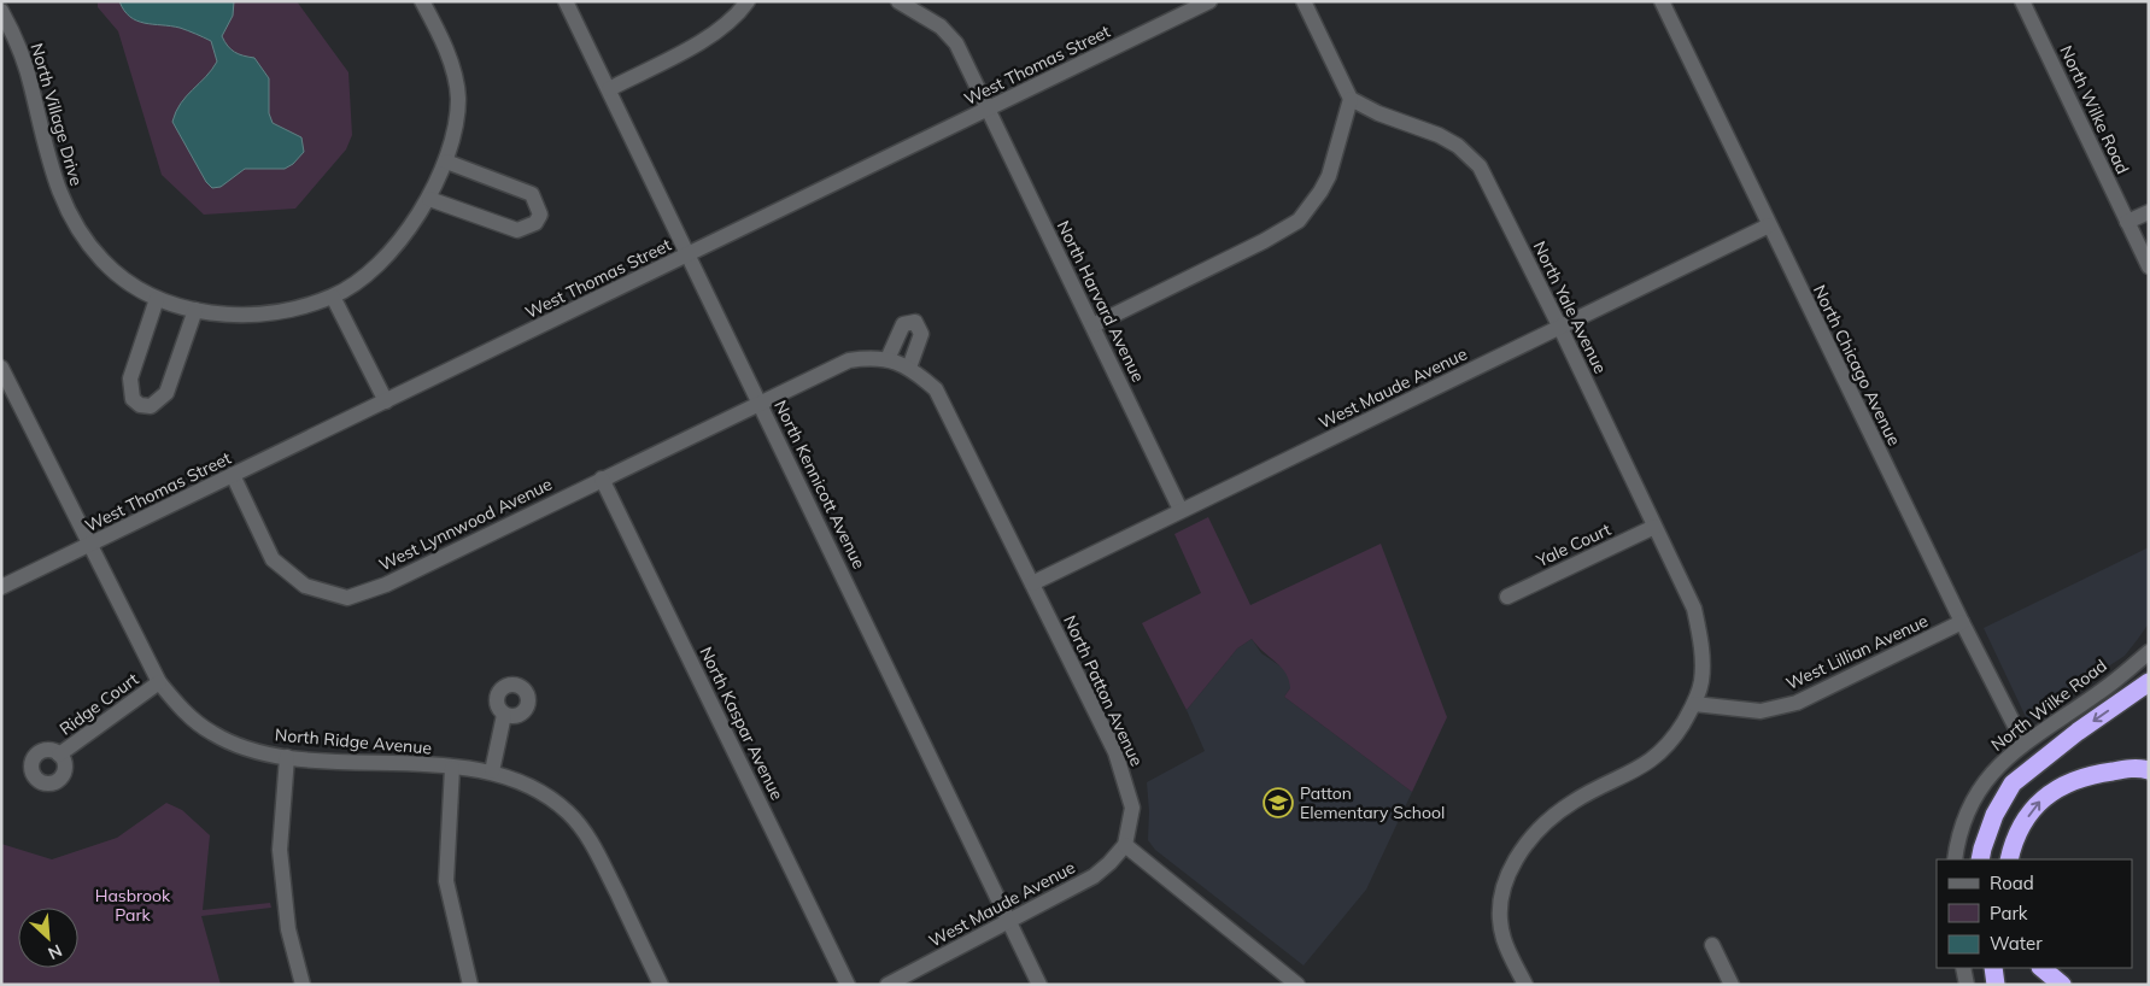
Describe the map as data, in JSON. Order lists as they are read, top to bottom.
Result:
{
  "streets": {
    "street": [
      "West Thomas Street",
      "North Wilke Road",
      "North Village Drive",
      "North Harvard Avenue",
      "North Yale Avenue",
      "North Chicago Avenue",
      "West Maude Avenue",
      "North Kennicott Avenue",
      "West Lynnwood Avenue",
      "Yale Court",
      "West Lillian Avenue",
      "North Patton Avenue",
      "Ridge Court",
      "North Kaspar Avenue",
      "North Ridge Avenue"
    ]
  },
  "crossings": [
    ["West Thomas Street", "North Harvard Avenue"],
    ["West Thomas Street", "North Kennicott Avenue"],
    ["West Thomas Street", "West Lynnwood Avenue"],
    ["West Thomas Street", "North Ridge Avenue"],
    ["North Wilke Road", "North Chicago Avenue"],
    ["North Harvard Avenue", "West Maude Avenue"],
    ["North Yale Avenue", "West Maude Avenue"],
    ["North Yale Avenue", "Yale Court"],
    ["North Yale Avenue", "West Lillian Avenue"],
    ["North Chicago Avenue", "West Maude Avenue"],
    ["North Chicago Avenue", "West Lillian Avenue"],
    ["West Maude Avenue", "North Kennicott Avenue"],
    ["West Maude Avenue", "North Patton Avenue"],
    ["North Kennicott Avenue", "West Lynnwood Avenue"],
    ["North Kennicott Avenue", "North Patton Avenue"],
    ["West Lynnwood Avenue", "North Patton Avenue"],
    ["West Lynnwood Avenue", "North Kaspar Avenue"],
    ["Ridge Court", "North Ridge Avenue"]
  ],
  "parks": ["Hasbrook Park"],
  "places": {
    "school or university": ["Patton Elementary School"]
  },
  "legend": ["Road", "Park", "Water"],
  "north": "bottom right"
}
